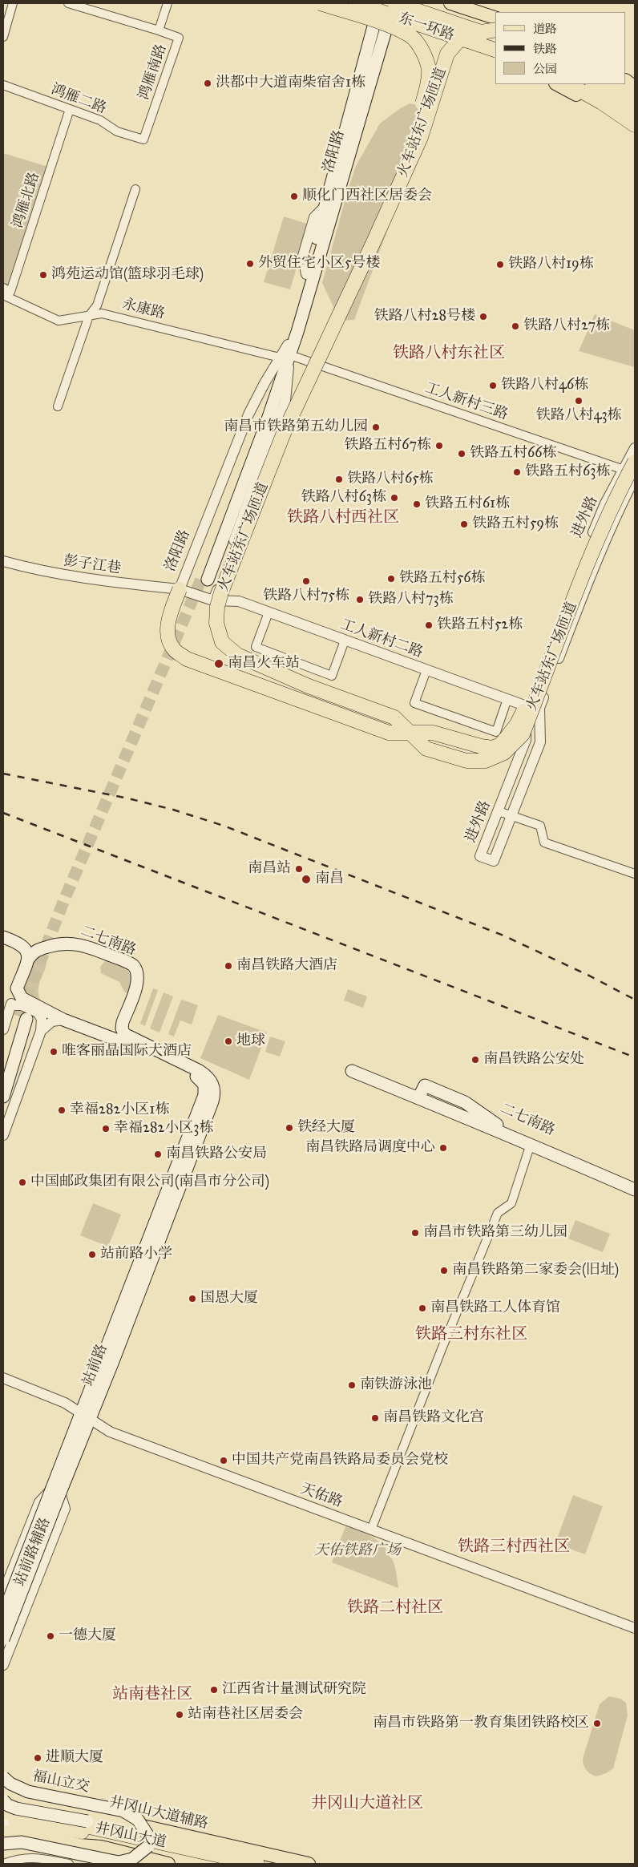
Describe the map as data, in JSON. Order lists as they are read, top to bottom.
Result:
{
  "streets": {
    "highway": ["东一环路", "火车站东广场匝道", "井冈山大道"],
    "main road": [
      "洛阳路",
      "二七南路",
      "站前路",
      "福山立交",
      "井冈山大道辅路"
    ],
    "street": [
      "鸿雁南路",
      "鸿雁二路",
      "鸿雁北路",
      "永康路",
      "工人新村三路",
      "进外路",
      "彭子江巷",
      "工人新村二路",
      "天佑路",
      "站前路辅路"
    ]
  },
  "crossings": [
    ["东一环路", "洛阳路"],
    ["鸿雁南路", "鸿雁二路"],
    ["鸿雁二路", "鸿雁北路"],
    ["火车站东广场匝道", "洛阳路"],
    ["火车站东广场匝道", "工人新村三路"],
    ["火车站东广场匝道", "进外路"],
    ["火车站东广场匝道", "彭子江巷"],
    ["火车站东广场匝道", "工人新村二路"],
    ["洛阳路", "永康路"],
    ["洛阳路", "工人新村三路"],
    ["洛阳路", "彭子江巷"],
    ["洛阳路", "工人新村二路"],
    ["永康路", "工人新村三路"],
    ["工人新村三路", "进外路"],
    ["进外路", "工人新村二路"],
    ["二七南路", "站前路"],
    ["站前路", "天佑路"],
    ["站前路", "站前路辅路"],
    ["福山立交", "井冈山大道辅路"],
    ["福山立交", "井冈山大道"]
  ],
  "districts": [
    "铁路八村东社区",
    "铁路八村西社区",
    "铁路三村东社区",
    "铁路三村西社区",
    "铁路二村社区",
    "站南巷社区",
    "井冈山大道社区"
  ],
  "parks": ["天佑铁路广场"],
  "places": [
    "洪都中大道南柴宿舍1栋",
    "顺化门西社区居委会",
    "外贸住宅小区5号楼",
    "铁路八村19栋",
    "鸿苑运动馆(篮球羽毛球)",
    "铁路八村28号楼",
    "铁路八村27栋",
    "铁路八村46栋",
    "铁路八村43栋",
    "南昌市铁路第五幼儿园",
    "铁路五村67栋",
    "铁路五村66栋",
    "铁路五村63栋",
    "铁路八村65栋",
    "铁路八村63栋",
    "铁路五村61栋",
    "铁路五村59栋",
    "铁路五村56栋",
    "铁路八村75栋",
    "铁路八村73栋",
    "铁路五村52栋",
    "南昌火车站",
    "南昌站",
    "南昌",
    "南昌铁路大酒店",
    "地球",
    "唯客丽晶国际大酒店",
    "南昌铁路公安处",
    "幸福282小区1栋",
    "铁经大厦",
    "幸福282小区3栋",
    "南昌铁路局调度中心",
    "南昌铁路公安局",
    "中国邮政集团有限公司(南昌市分公司)",
    "南昌市铁路第三幼儿园",
    "站前路小学",
    "南昌铁路第二家委会(旧址)",
    "国恩大厦",
    "南昌铁路工人体育馆",
    "南铁游泳池",
    "南昌铁路文化宫",
    "中国共产党南昌铁路局委员会党校",
    "一德大厦",
    "江西省计量测试研究院",
    "站南巷社区居委会",
    "南昌市铁路第一教育集团铁路校区",
    "进顺大厦"
  ],
  "legend": ["道路", "铁路", "公园"]
}
